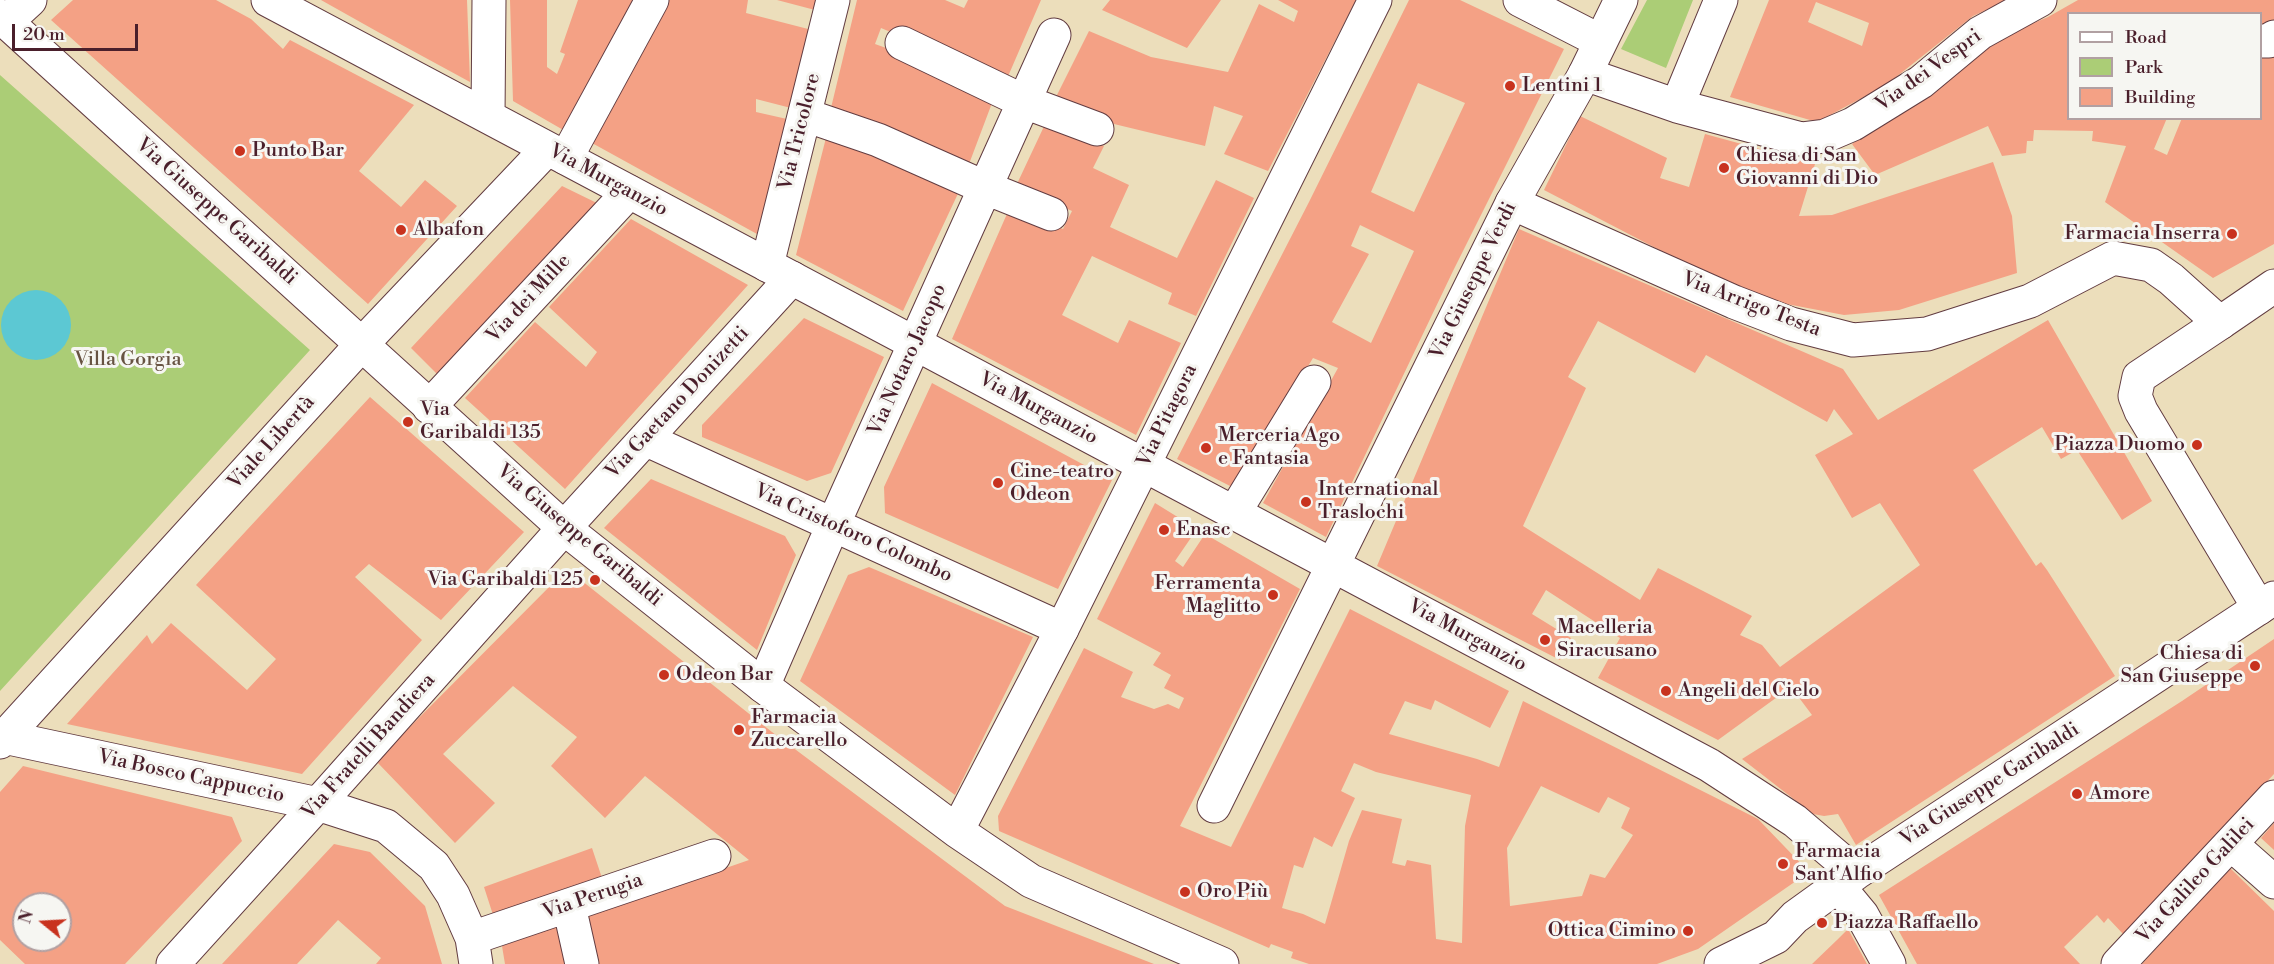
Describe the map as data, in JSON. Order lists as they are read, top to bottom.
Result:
{
  "streets": {
    "street": [
      "Via dei Vespri",
      "Via Tricolore",
      "Via Murganzio",
      "Via Giuseppe Garibaldi",
      "Via Giuseppe Verdi",
      "Via dei Mille",
      "Via Arrigo Testa",
      "Via Notaro Jacopo",
      "Via Gaetano Donizetti",
      "Via Pitagora",
      "Viale Libertà",
      "Via Cristoforo Colombo",
      "Via Fratelli Bandiera",
      "Via Bosco Cappuccio",
      "Via Galileo Galilei",
      "Via Perugia"
    ]
  },
  "crossings": [
    ["Via dei Vespri", "Via Giuseppe Verdi"],
    ["Via Tricolore", "Via Murganzio"],
    ["Via Tricolore", "Via Gaetano Donizetti"],
    ["Via Murganzio", "Via Giuseppe Garibaldi"],
    ["Via Murganzio", "Via Giuseppe Verdi"],
    ["Via Murganzio", "Via dei Mille"],
    ["Via Murganzio", "Via Notaro Jacopo"],
    ["Via Murganzio", "Via Gaetano Donizetti"],
    ["Via Murganzio", "Via Pitagora"],
    ["Via Murganzio", "Viale Libertà"],
    ["Via Giuseppe Garibaldi", "Via dei Mille"],
    ["Via Giuseppe Garibaldi", "Via Notaro Jacopo"],
    ["Via Giuseppe Garibaldi", "Via Gaetano Donizetti"],
    ["Via Giuseppe Garibaldi", "Via Pitagora"],
    ["Via Giuseppe Garibaldi", "Viale Libertà"],
    ["Via Giuseppe Garibaldi", "Via Fratelli Bandiera"],
    ["Via Giuseppe Verdi", "Via Arrigo Testa"],
    ["Via Notaro Jacopo", "Via Cristoforo Colombo"],
    ["Via Gaetano Donizetti", "Via Cristoforo Colombo"],
    ["Via Gaetano Donizetti", "Via Fratelli Bandiera"],
    ["Via Pitagora", "Via Cristoforo Colombo"],
    ["Viale Libertà", "Via Bosco Cappuccio"],
    ["Via Fratelli Bandiera", "Via Bosco Cappuccio"],
    ["Via Bosco Cappuccio", "Via Perugia"]
  ],
  "parks": ["Villa Gorgia"],
  "places": [
    "Lentini 1",
    "Punto Bar",
    "Chiesa di San Giovanni di Dio",
    "Albafon",
    "Farmacia Inserra",
    "Via Garibaldi 135",
    "Piazza Duomo",
    "Merceria Ago e Fantasia",
    "Cine-teatro Odeon",
    "International Traslochi",
    "Enasc",
    "Via Garibaldi 125",
    "Ferramenta Maglitto",
    "Macelleria Siracusano",
    "Chiesa di San Giuseppe",
    "Odeon Bar",
    "Angeli del Cielo",
    "Farmacia Zuccarello",
    "Amore",
    "Farmacia Sant'Alfio",
    "Oro Più",
    "Piazza Raffaello",
    "Ottica Cimino"
  ],
  "legend": ["Road", "Park", "Building"],
  "scale_bar": "20 m",
  "north": "left"
}
